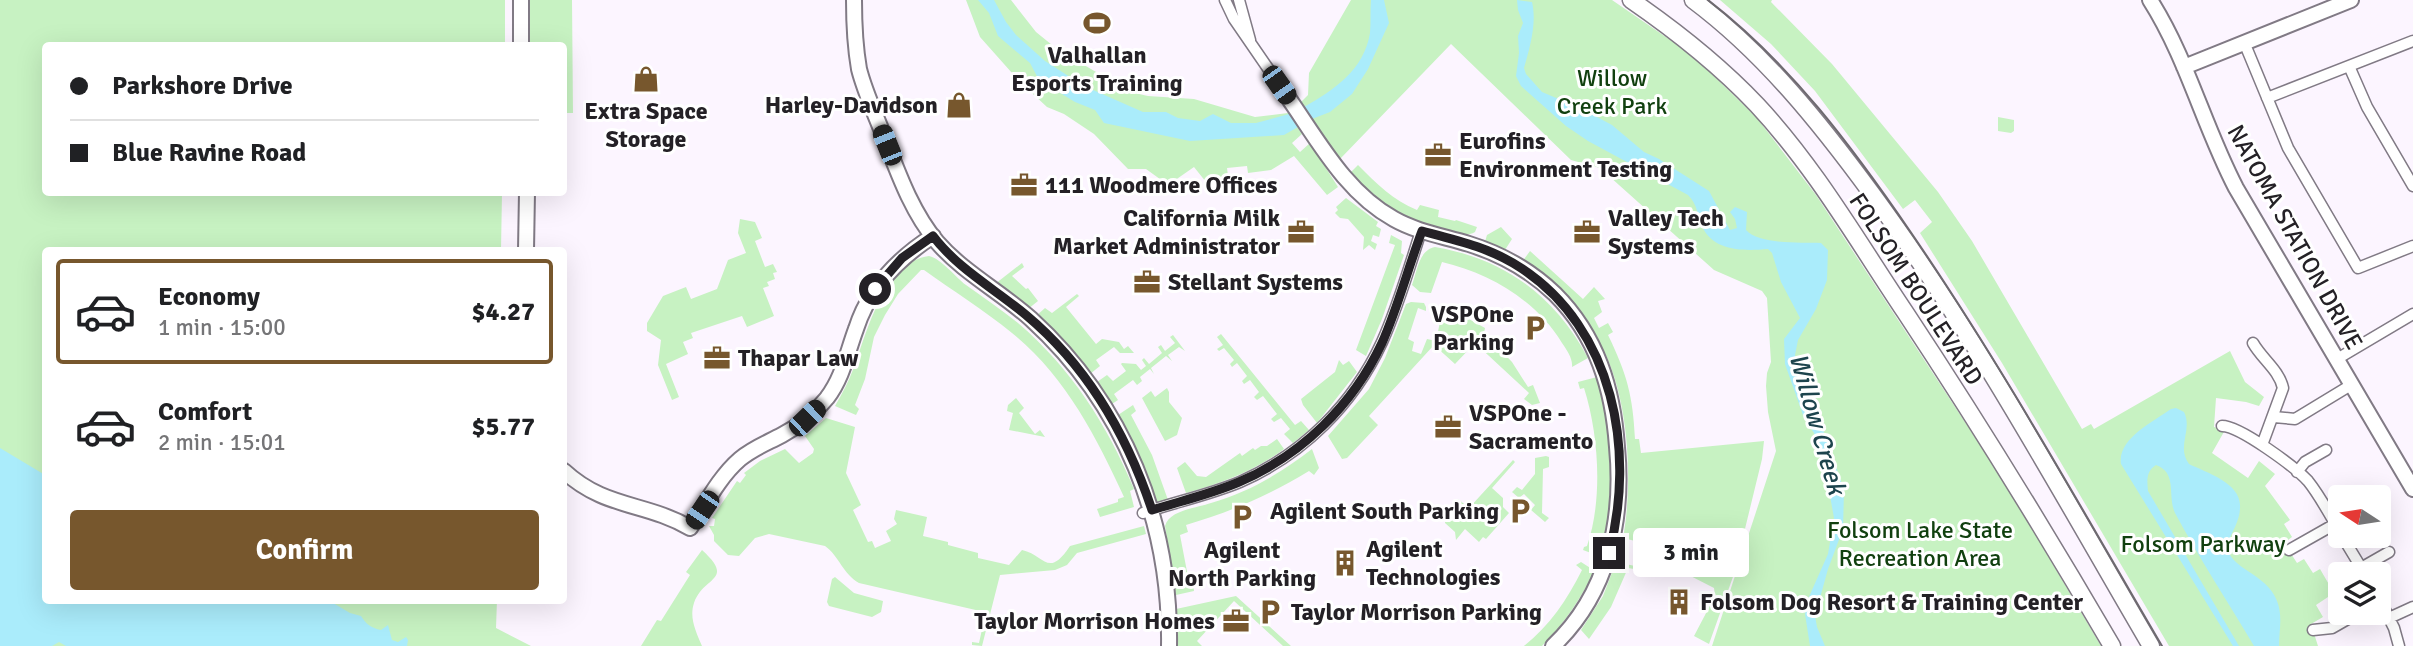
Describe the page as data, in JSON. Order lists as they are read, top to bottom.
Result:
{
  "streets": {
    "main road": ["FOLSOM BOULEVARD"],
    "street": ["NATOMA STATION DRIVE"]
  },
  "water": ["Willow Creek"],
  "parks": ["Willow Creek Park", "Folsom Lake State Recreation Area", "Folsom Parkway"],
  "places": {
    "sports": ["Valhallan Esports Training"],
    "shop": ["Extra Space Storage", "Harley-Davidson"],
    "office": [
      "Eurofins Environment Testing",
      "111 Woodmere Offices",
      "California Milk Market Administrator",
      "Valley Tech Systems",
      "Stellant Systems",
      "Thapar Law",
      "VSPOne - Sacramento",
      "Taylor Morrison Homes"
    ],
    "parking": [
      "VSPOne Parking",
      "Agilent South Parking",
      "Agilent North Parking",
      "Taylor Morrison Parking"
    ],
    "building": ["Agilent Technologies", "Folsom Dog Resort & Training Center"]
  },
  "north": "left",
  "page": {
    "banner": ["Parkshore Drive", "Blue Ravine Road"],
    "list": [
      {
        "name": "Economy",
        "note": "1 min · 15:00",
        "value": "$4.27"
      },
      {
        "name": "Comfort",
        "note": "2 min · 15:01",
        "value": "$5.77"
      }
    ],
    "buttons": "Confirm",
    "bubble": "3 min"
  }
}
